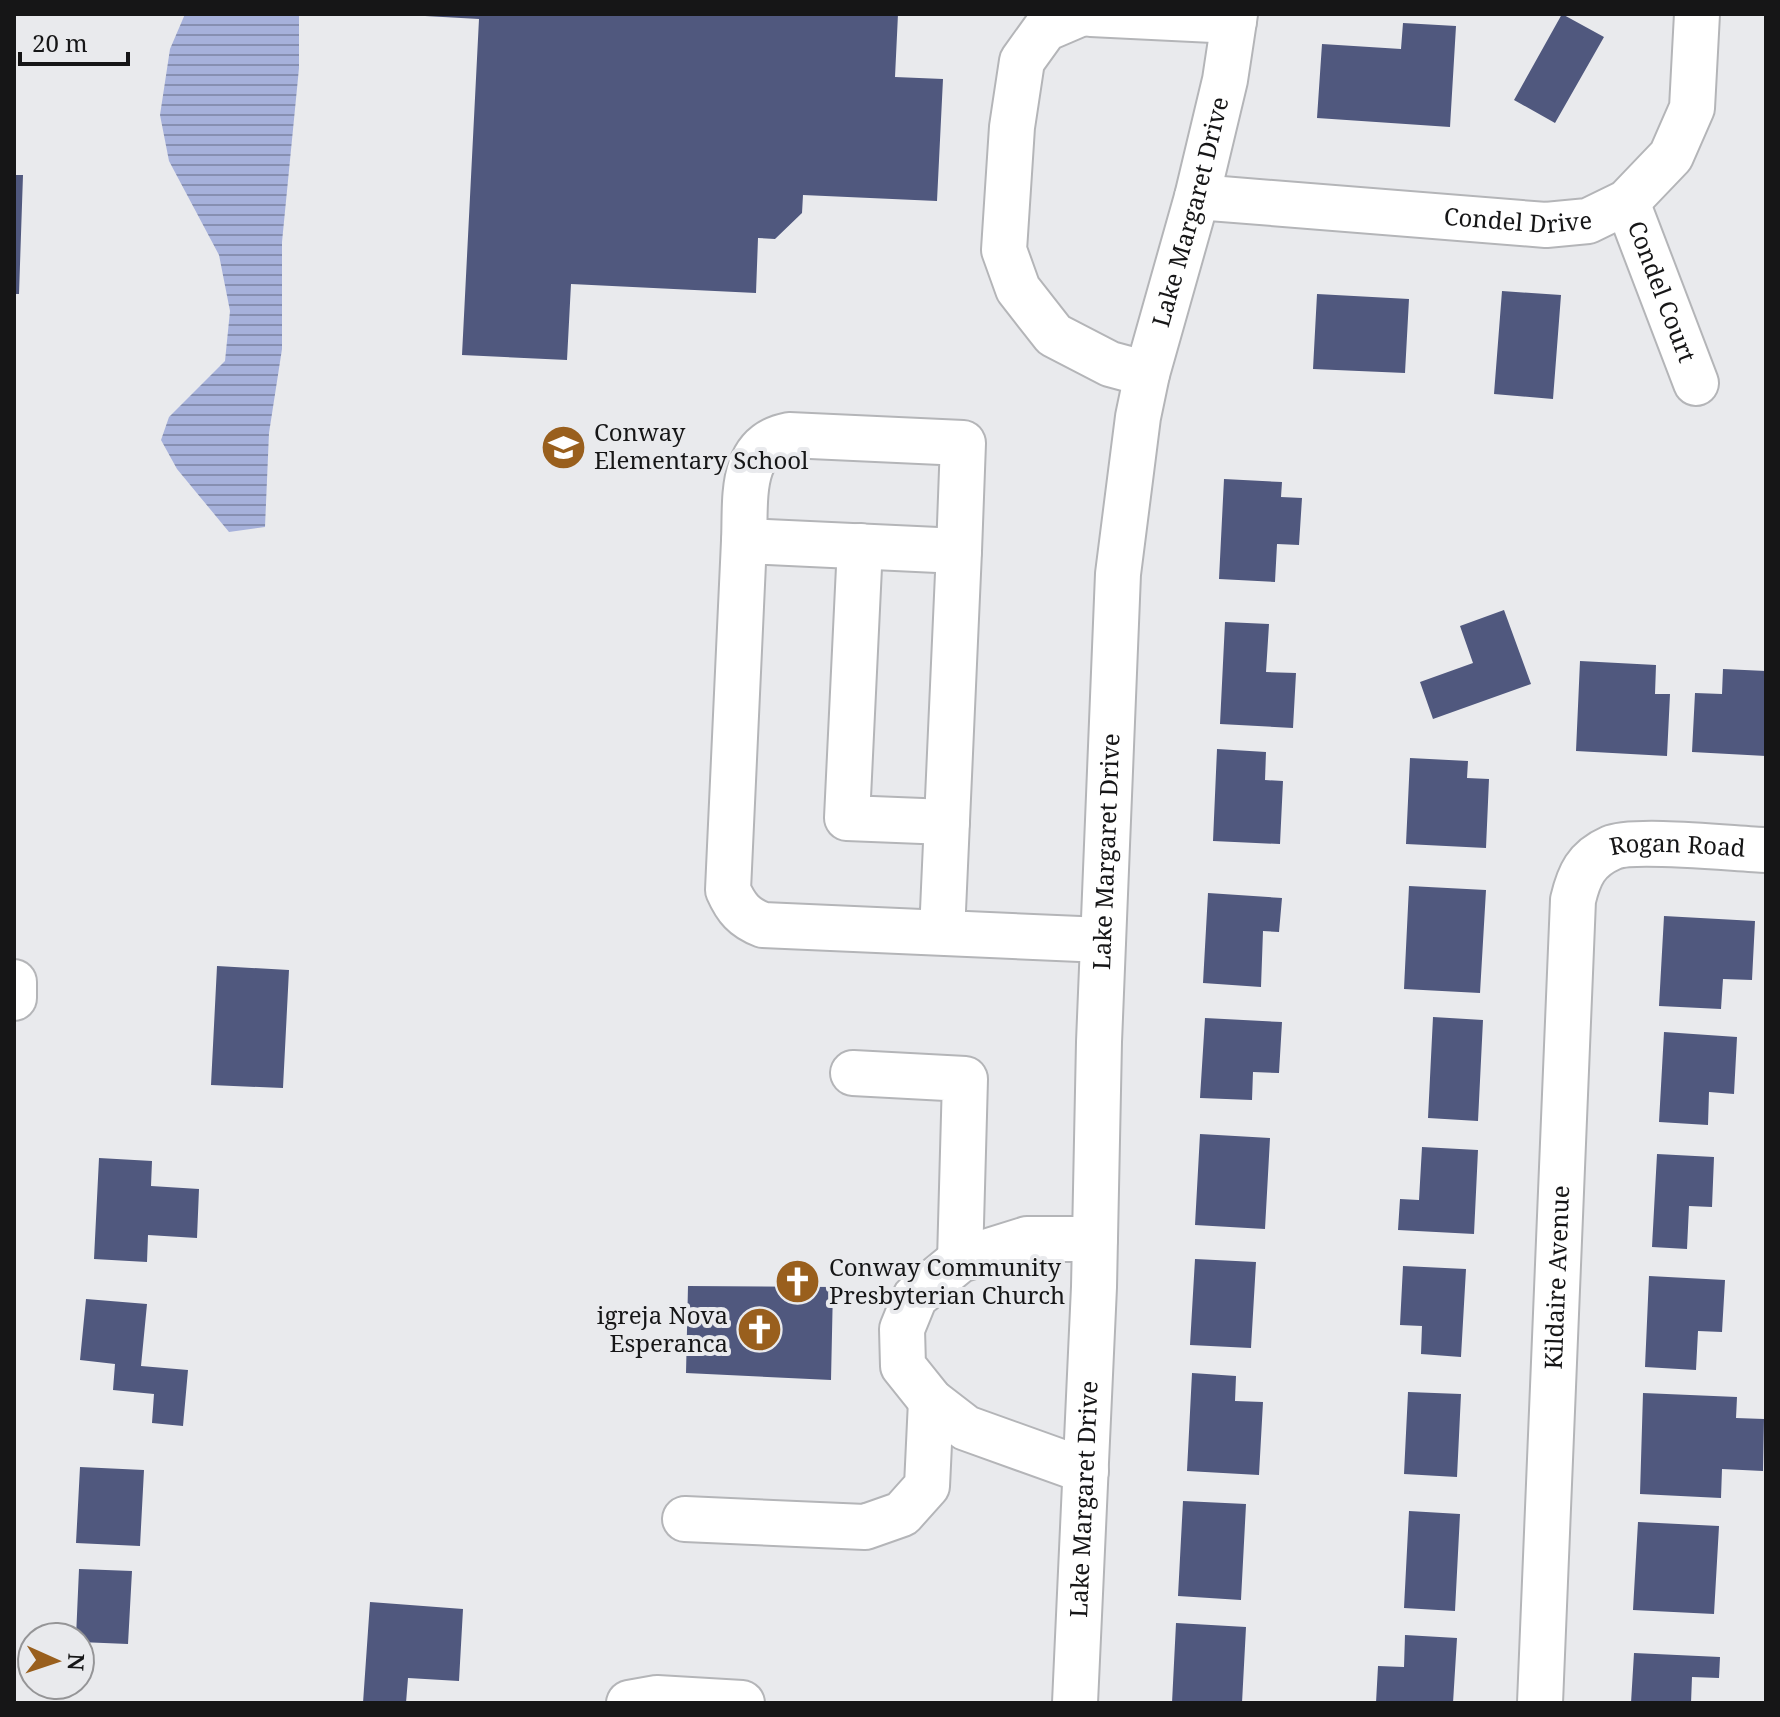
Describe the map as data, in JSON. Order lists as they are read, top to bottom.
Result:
{
  "streets": {
    "street": [
      "Lake Margaret Drive",
      "Condel Drive",
      "Condel Court",
      "Rogan Road",
      "Kildaire Avenue"
    ]
  },
  "crossings": [
    ["Lake Margaret Drive", "Condel Drive"],
    ["Condel Drive", "Condel Court"],
    ["Rogan Road", "Kildaire Avenue"]
  ],
  "places": {
    "school or university": ["Conway Elementary School"],
    "church": ["Conway Community Presbyterian Church", "igreja Nova Esperanca"]
  },
  "scale_bar": "20 m",
  "north": "right"
}
